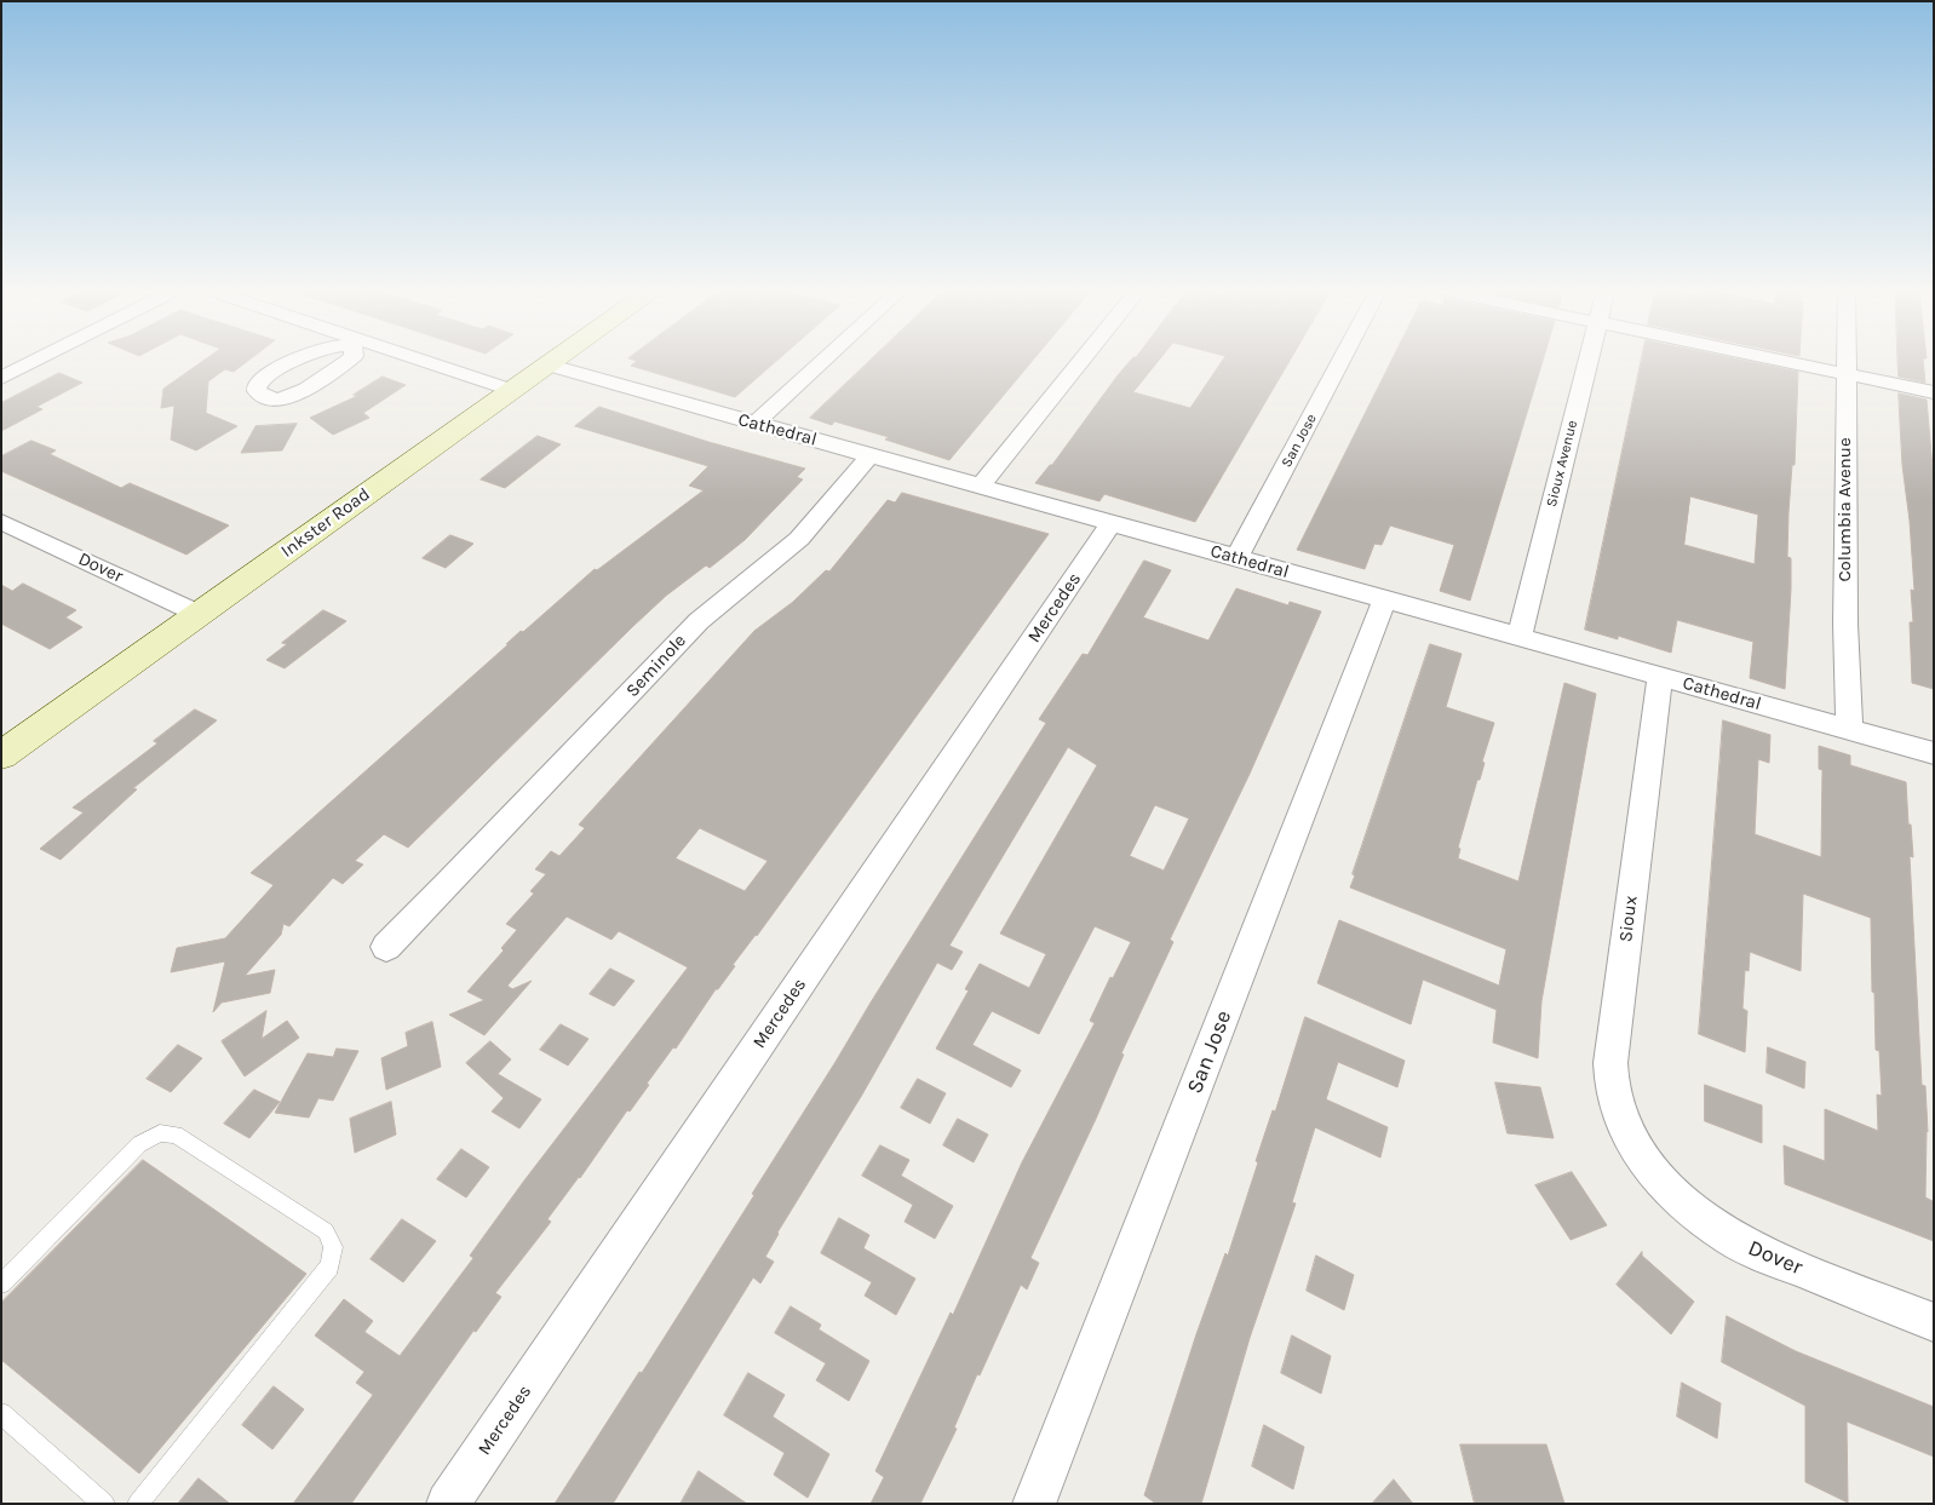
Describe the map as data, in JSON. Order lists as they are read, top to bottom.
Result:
{
  "streets": {
    "main road": ["Inkster Road"],
    "street": [
      "Cathedral",
      "San Jose",
      "Sioux Avenue",
      "Columbia Avenue",
      "Dover",
      "Mercedes",
      "Seminole",
      "Sioux"
    ]
  },
  "crossings": [
    ["Cathedral", "San Jose"],
    ["Cathedral", "Sioux Avenue"],
    ["Cathedral", "Columbia Avenue"],
    ["Cathedral", "Inkster Road"],
    ["Cathedral", "Mercedes"],
    ["Cathedral", "Seminole"],
    ["Cathedral", "Sioux"],
    ["Inkster Road", "Dover"],
    ["Dover", "Sioux"]
  ]
}
